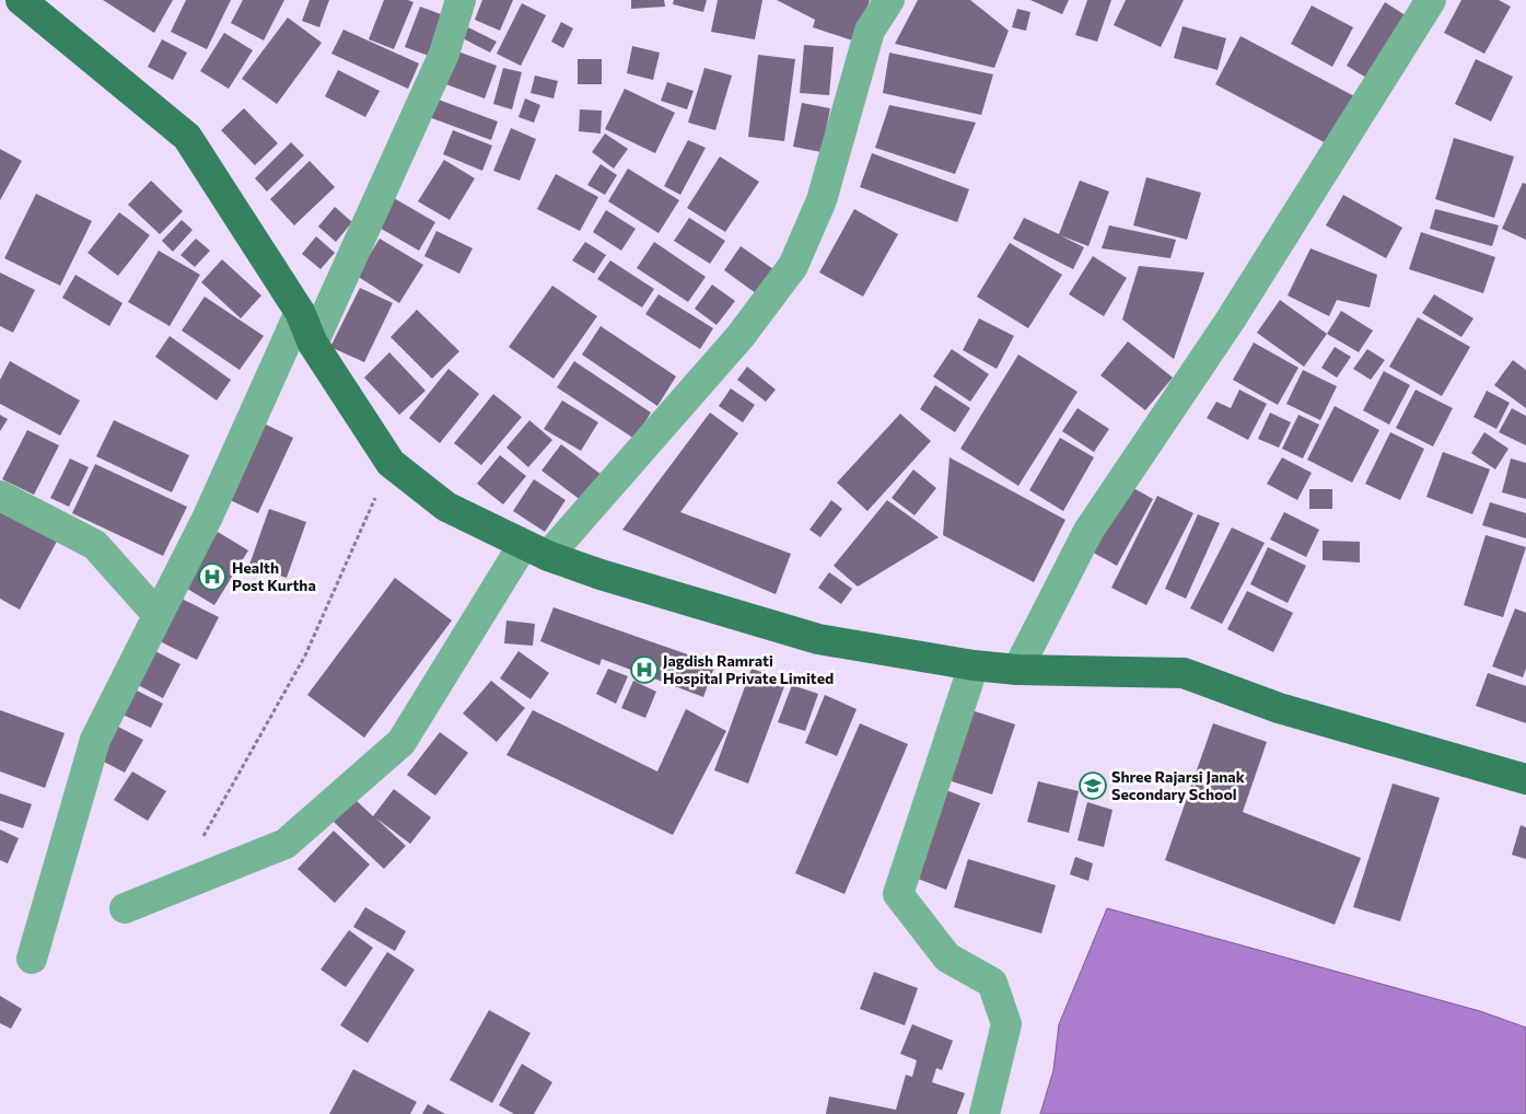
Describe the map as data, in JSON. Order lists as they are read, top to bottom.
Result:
{
  "places": {
    "hospital": ["Health Post Kurtha", "Jagdish Ramrati Hospital Private Limited"],
    "school or university": ["Shree Rajarsi Janak Secondary School"]
  }
}
